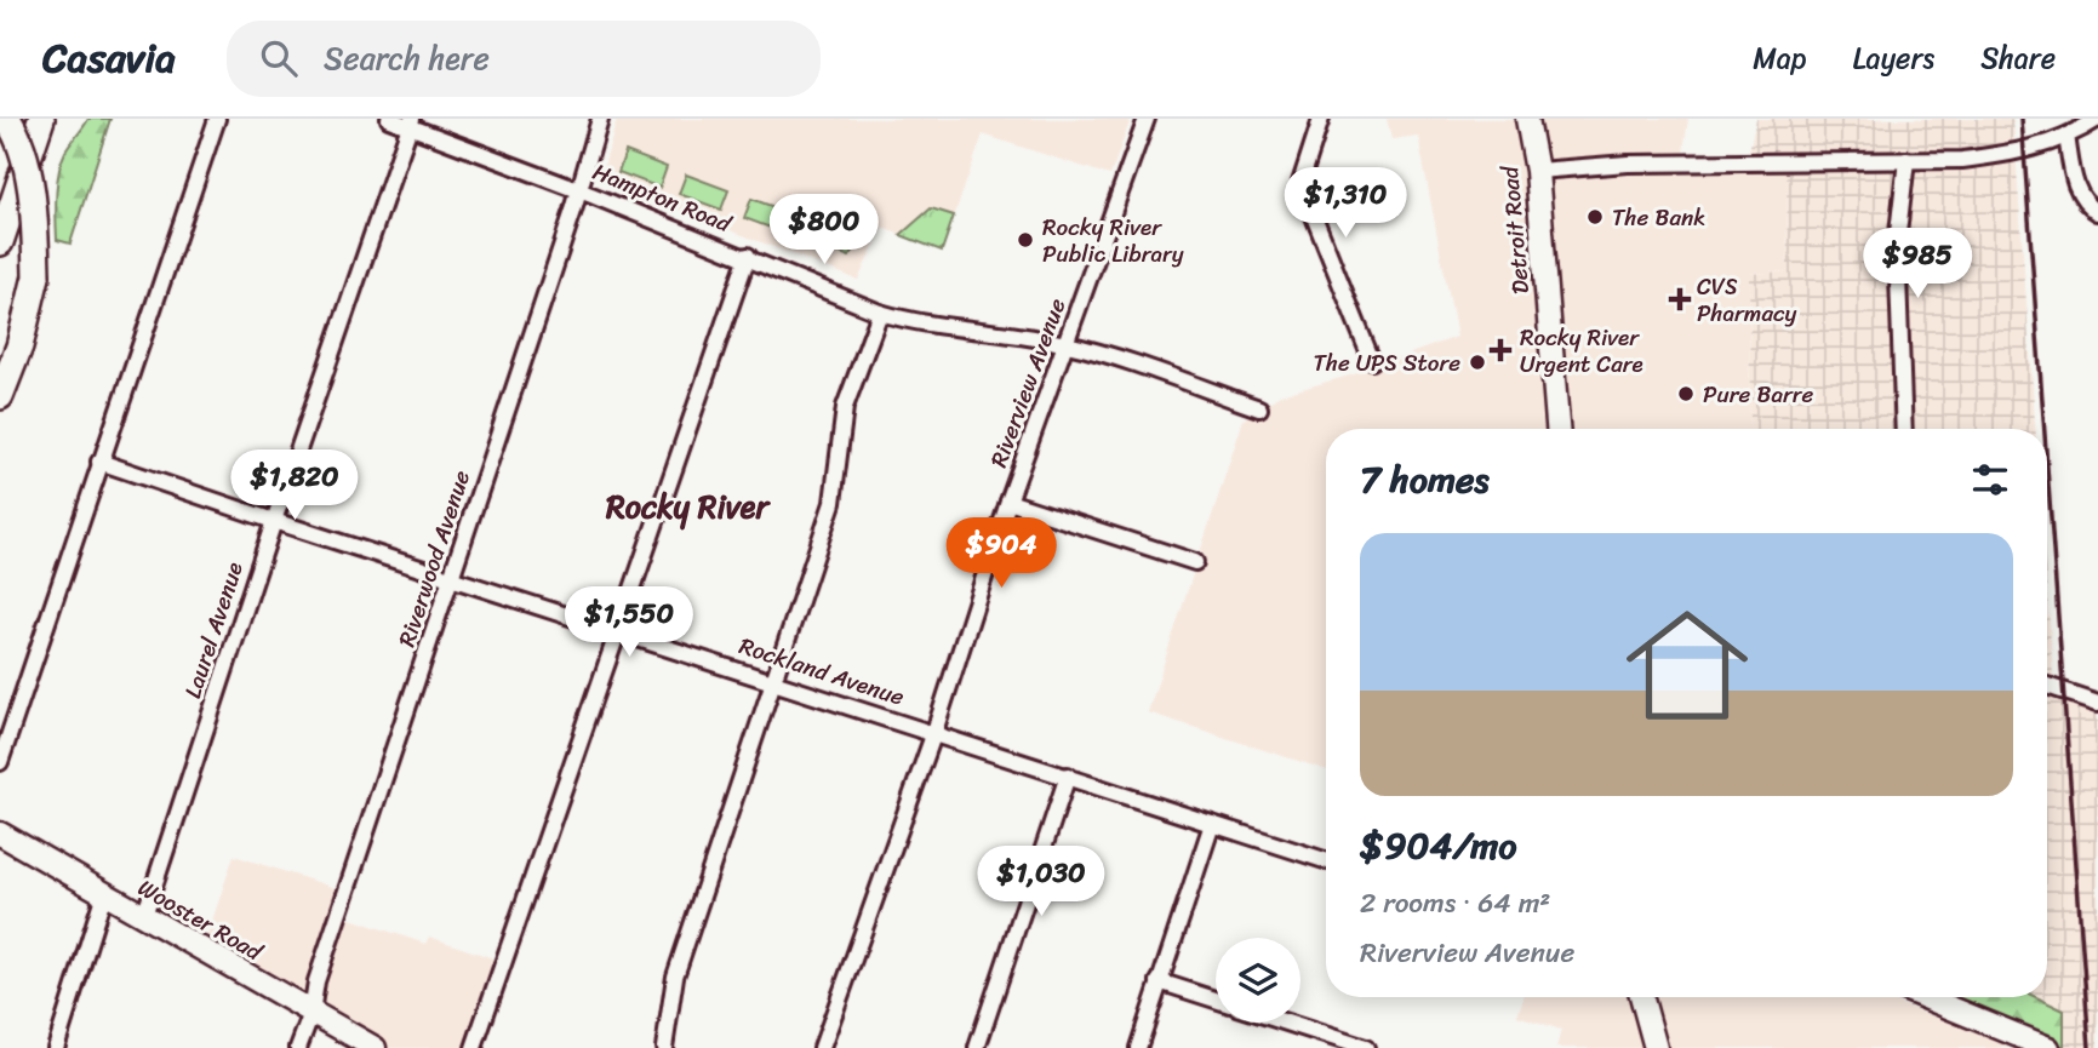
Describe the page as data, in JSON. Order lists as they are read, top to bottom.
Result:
{
  "streets": {
    "main road": ["Detroit Road", "Wooster Road"],
    "street": [
      "Hampton Road",
      "Riverview Avenue",
      "Riverwood Avenue",
      "Laurel Avenue",
      "Rockland Avenue"
    ]
  },
  "crossings": [
    ["Hampton Road", "Riverview Avenue"],
    ["Hampton Road", "Riverwood Avenue"],
    ["Hampton Road", "Laurel Avenue"],
    ["Riverview Avenue", "Rockland Avenue"],
    ["Riverwood Avenue", "Rockland Avenue"],
    ["Riverwood Avenue", "Wooster Road"],
    ["Laurel Avenue", "Rockland Avenue"],
    ["Laurel Avenue", "Wooster Road"]
  ],
  "districts": ["Rocky River"],
  "places": {
    "other": [
      "The Bank",
      "Rocky River Public Library",
      "The UPS Store",
      "Pure Barre"
    ],
    "health": ["CVS Pharmacy", "Rocky River Urgent Care"]
  },
  "page": {
    "header": "Casavia",
    "search": "Search here",
    "nav": ["Map", "Layers", "Share"],
    "price": [
      "$1,310",
      "$800",
      "$985",
      "$1,820",
      "$904",
      "$1,550",
      "$1,030"
    ],
    "heading": "7 homes",
    "list": [
      {
        "name": "$904/mo",
        "note": "2 rooms · 64 m² · Riverview Avenue"
      }
    ]
  }
}
